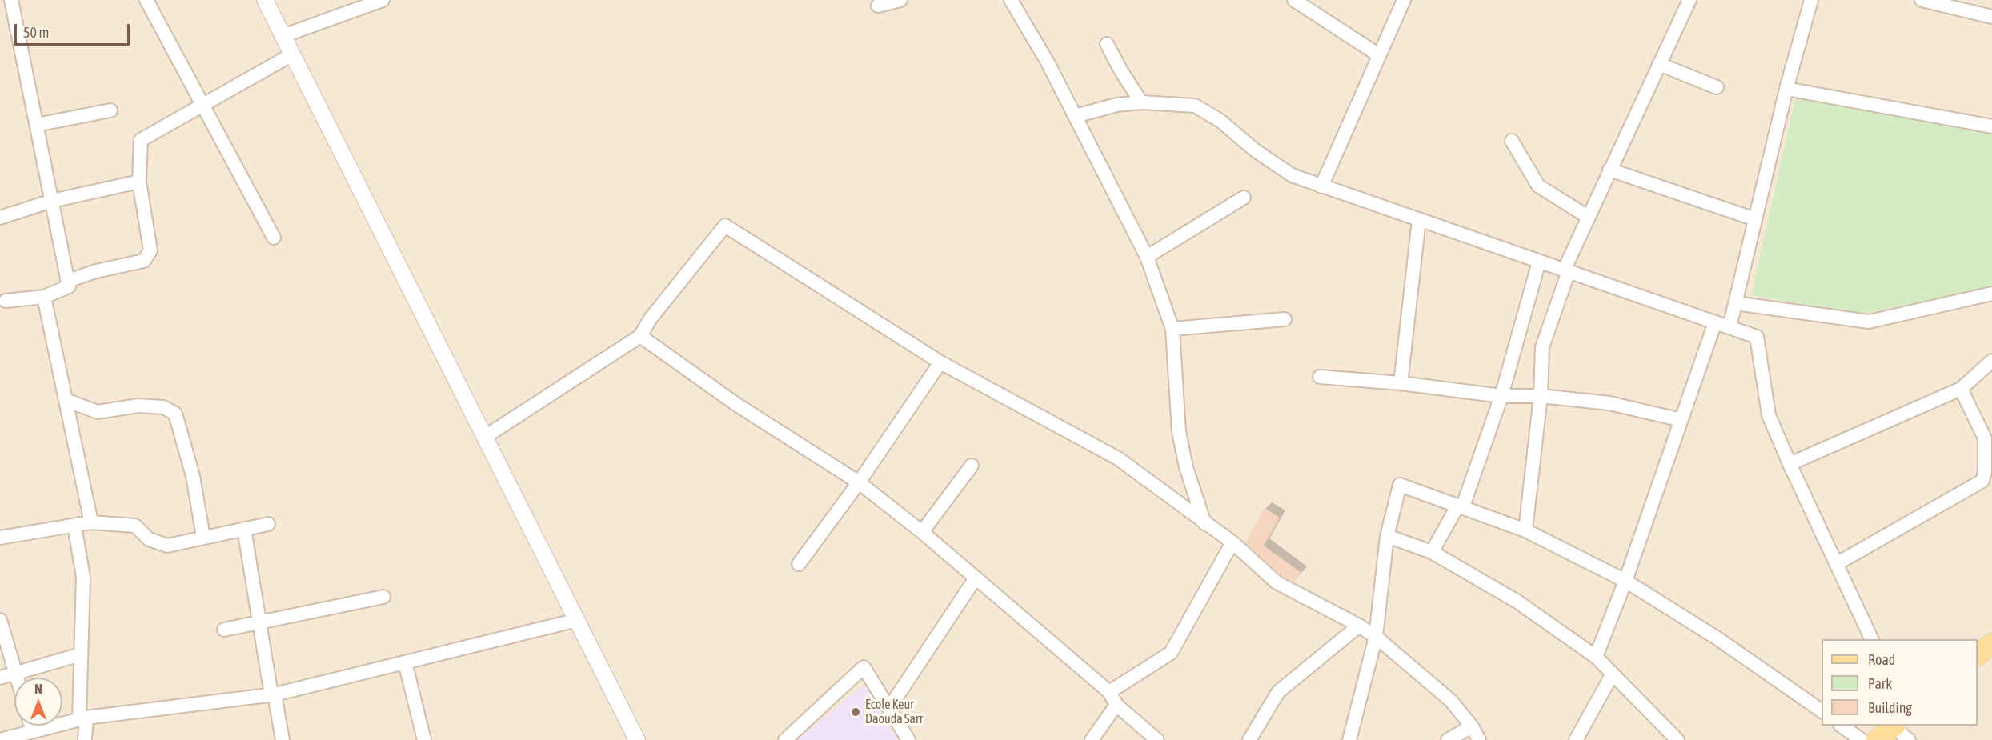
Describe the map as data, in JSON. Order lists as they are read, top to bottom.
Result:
{
  "places": ["École Keur Daouda Sarr"],
  "legend": ["Road", "Park", "Building"],
  "scale_bar": "50 m",
  "north": "top"
}
